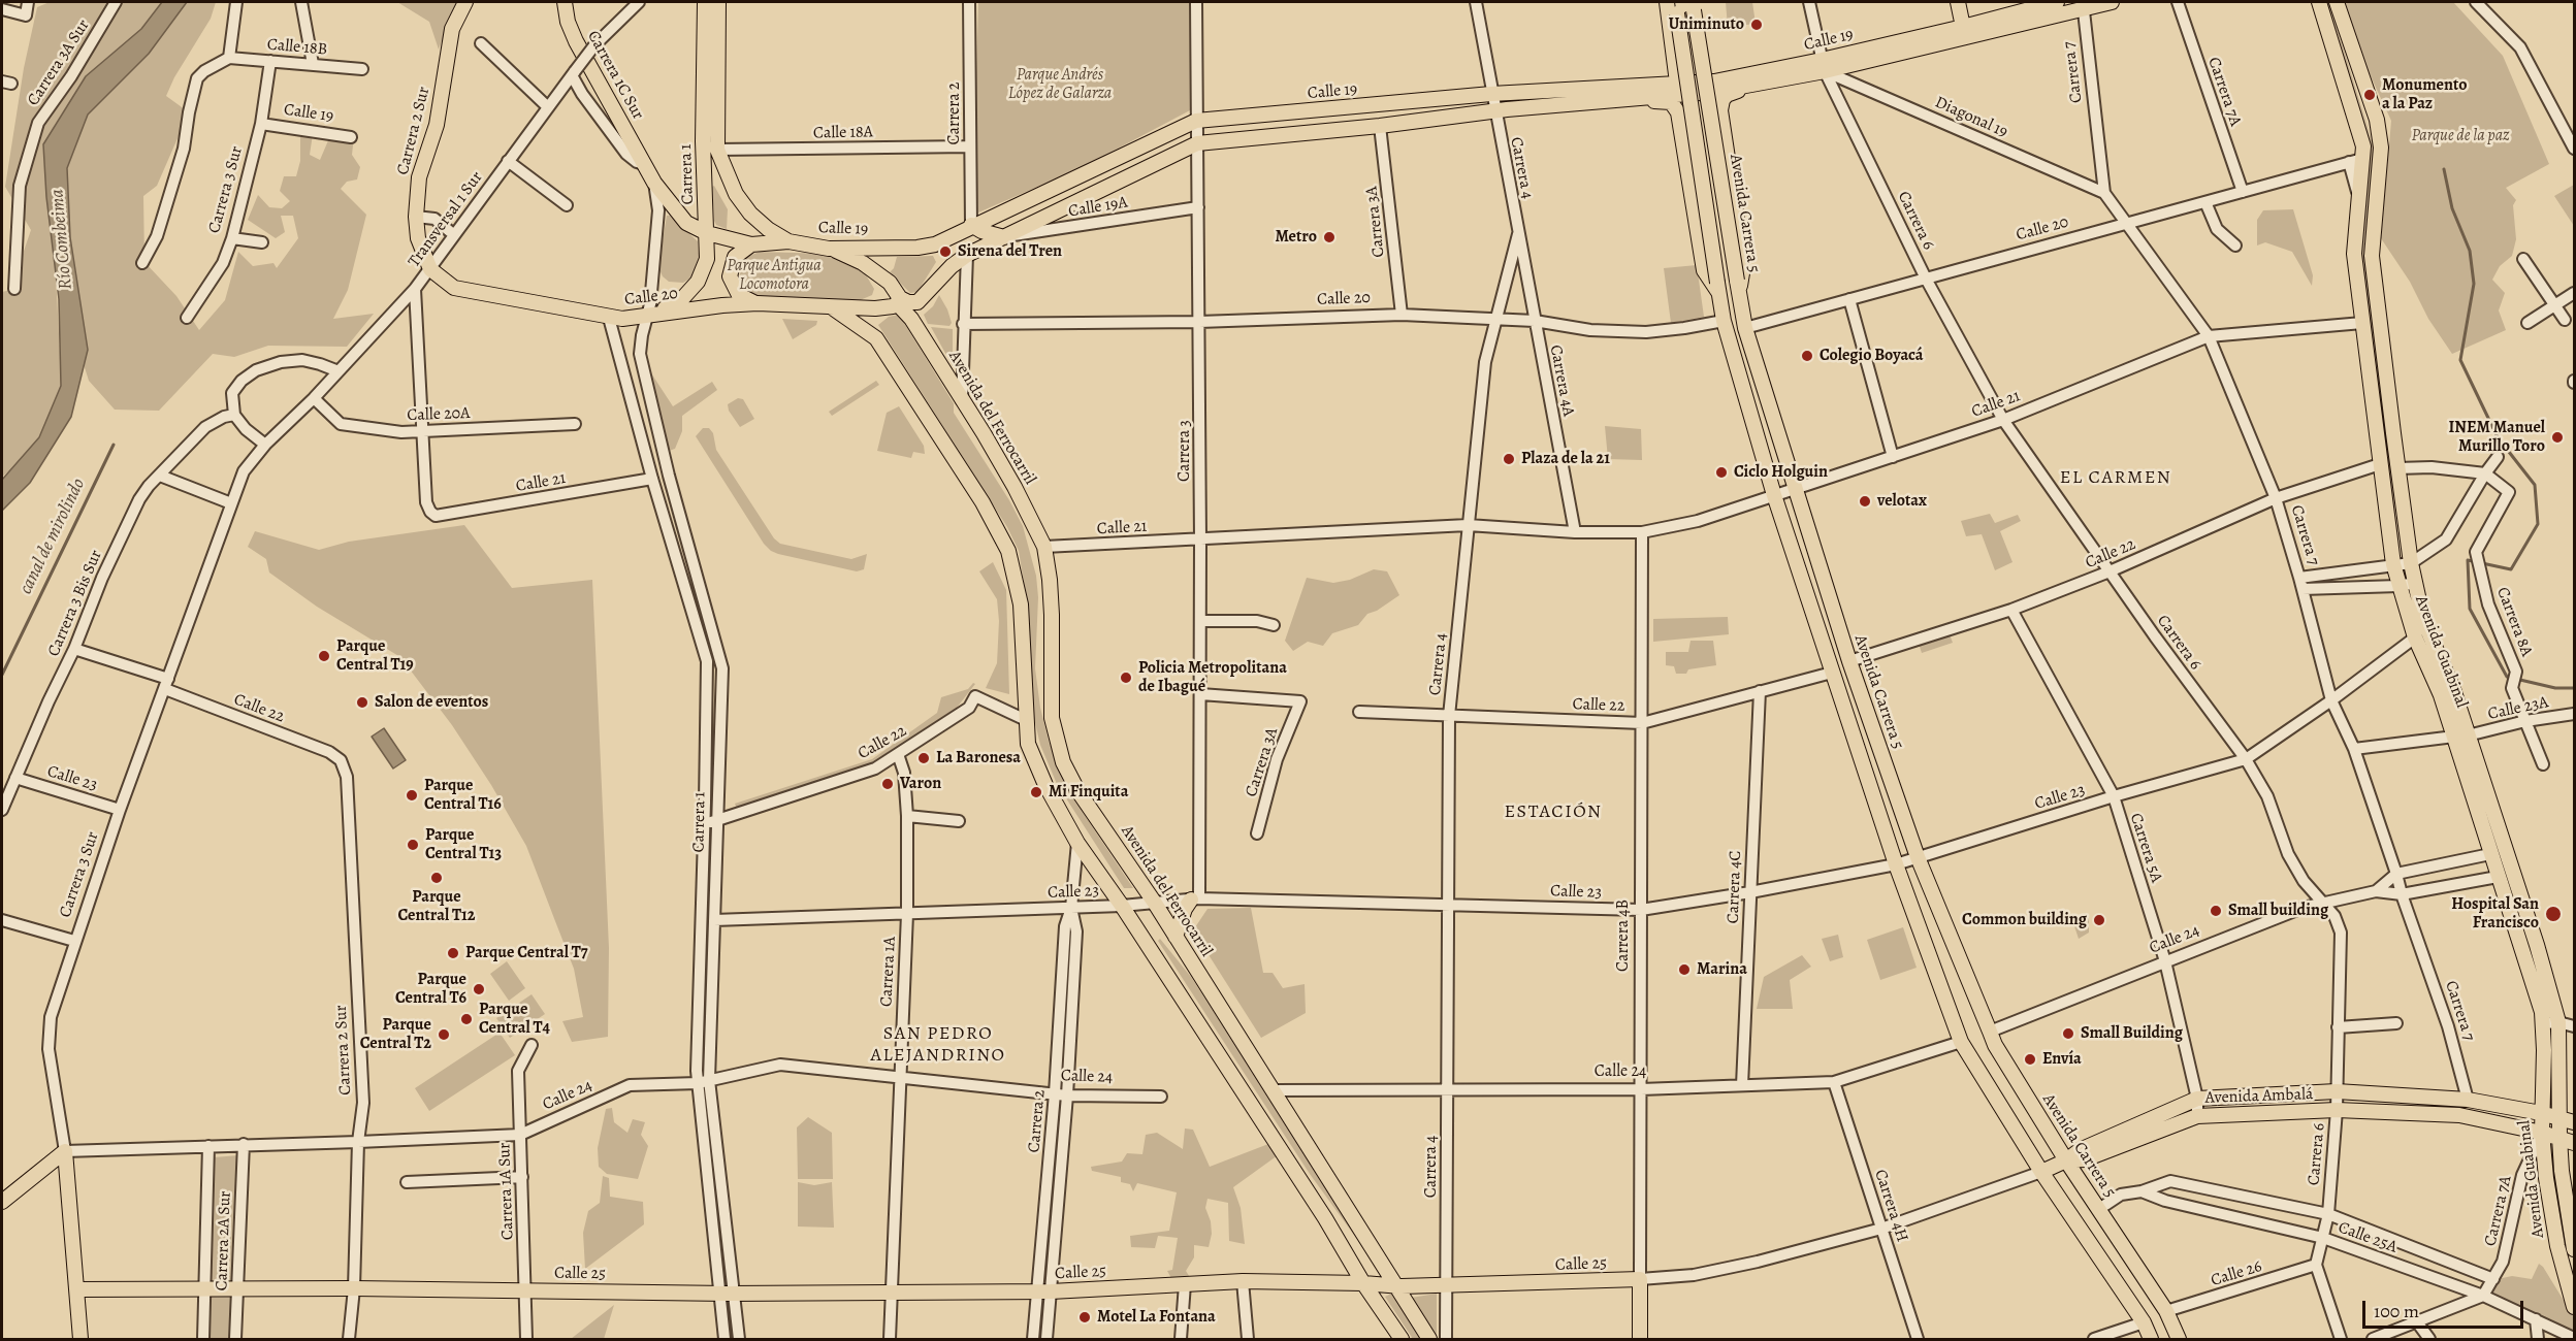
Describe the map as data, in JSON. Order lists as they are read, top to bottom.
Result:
{
  "streets": {
    "main road": [
      "Calle 19",
      "Carrera 1C Sur",
      "Carrera 2 Sur",
      "Carrera 1",
      "Carrera 3 Sur",
      "Avenida Carrera 5",
      "Calle 20",
      "Avenida del Ferrocarril",
      "Avenida Guabinal",
      "Carrera 4B",
      "Avenida Ambalá",
      "Calle 25"
    ],
    "street": [
      "Calle 18B",
      "Carrera 3A Sur",
      "Carrera 7",
      "Carrera 7A",
      "Carrera 2",
      "Diagonal 19",
      "Calle 18A",
      "Carrera 4",
      "Calle 19A",
      "Transversal 1 Sur",
      "Carrera 6",
      "Carrera 3A",
      "Carrera 4A",
      "Calle 21",
      "Calle 20A",
      "Carrera 3",
      "Calle 22",
      "Carrera 3 Bis Sur",
      "Carrera 8A",
      "Calle 23A",
      "Calle 23",
      "Carrera 5A",
      "Carrera 4C",
      "Calle 24",
      "Carrera 1A",
      "Carrera 1A Sur",
      "Carrera 4H",
      "Calle 25A",
      "Carrera 2A Sur",
      "Calle 26"
    ]
  },
  "crossings": [
    ["Calle 19", "Carrera 7"],
    ["Calle 19", "Carrera 1C Sur"],
    ["Calle 19", "Carrera 2"],
    ["Calle 19", "Diagonal 19"],
    ["Calle 19", "Carrera 4"],
    ["Calle 19", "Carrera 1"],
    ["Calle 19", "Carrera 3 Sur"],
    ["Calle 19", "Calle 19A"],
    ["Calle 19", "Carrera 6"],
    ["Calle 19", "Carrera 3A"],
    ["Calle 19", "Avenida del Ferrocarril"],
    ["Calle 19", "Carrera 3"],
    ["Calle 18B", "Carrera 3 Sur"],
    ["Carrera 7", "Diagonal 19"],
    ["Carrera 7", "Calle 20"],
    ["Carrera 7", "Calle 21"],
    ["Carrera 7", "Calle 22"],
    ["Carrera 7", "Calle 23A"],
    ["Carrera 7", "Calle 23"],
    ["Carrera 7", "Calle 24"],
    ["Carrera 7", "Avenida Ambalá"],
    ["Carrera 1C Sur", "Carrera 1"],
    ["Carrera 1C Sur", "Transversal 1 Sur"],
    ["Carrera 7A", "Calle 20"],
    ["Carrera 7A", "Avenida Guabinal"],
    ["Carrera 7A", "Avenida Ambalá"],
    ["Carrera 7A", "Calle 25A"],
    ["Carrera 2", "Calle 18A"],
    ["Carrera 2", "Calle 23"],
    ["Carrera 2", "Calle 24"],
    ["Carrera 2", "Calle 25"],
    ["Diagonal 19", "Carrera 6"],
    ["Carrera 2 Sur", "Transversal 1 Sur"],
    ["Carrera 2 Sur", "Calle 20"],
    ["Carrera 2 Sur", "Calle 22"],
    ["Carrera 2 Sur", "Calle 24"],
    ["Carrera 2 Sur", "Calle 25"],
    ["Calle 18A", "Carrera 1"],
    ["Carrera 4", "Calle 20"],
    ["Carrera 4", "Carrera 4A"],
    ["Carrera 4", "Calle 21"],
    ["Carrera 4", "Calle 22"],
    ["Carrera 4", "Calle 23"],
    ["Carrera 4", "Calle 24"],
    ["Carrera 4", "Calle 25"],
    ["Carrera 1", "Calle 20"],
    ["Carrera 1", "Calle 21"],
    ["Carrera 1", "Calle 22"],
    ["Carrera 1", "Calle 23"],
    ["Carrera 1", "Calle 24"],
    ["Carrera 1", "Calle 25"],
    ["Carrera 3 Sur", "Transversal 1 Sur"],
    ["Carrera 3 Sur", "Calle 22"],
    ["Carrera 3 Sur", "Calle 23"],
    ["Carrera 3 Sur", "Calle 24"],
    ["Carrera 3 Sur", "Calle 25"],
    ["Calle 19A", "Carrera 3"],
    ["Avenida Carrera 5", "Calle 20"],
    ["Avenida Carrera 5", "Calle 21"],
    ["Avenida Carrera 5", "Calle 22"],
    ["Avenida Carrera 5", "Calle 23"],
    ["Avenida Carrera 5", "Calle 24"],
    ["Avenida Carrera 5", "Avenida Ambalá"],
    ["Avenida Carrera 5", "Calle 25A"],
    ["Avenida Carrera 5", "Calle 25"],
    ["Avenida Carrera 5", "Calle 26"],
    ["Transversal 1 Sur", "Calle 20"],
    ["Transversal 1 Sur", "Calle 20A"],
    ["Carrera 6", "Calle 20"],
    ["Carrera 6", "Calle 21"],
    ["Carrera 6", "Calle 22"],
    ["Carrera 6", "Calle 23"],
    ["Carrera 6", "Calle 24"],
    ["Carrera 6", "Avenida Ambalá"],
    ["Carrera 6", "Calle 25A"],
    ["Carrera 6", "Calle 26"],
    ["Carrera 3A", "Calle 20"],
    ["Carrera 3A", "Carrera 3"],
    ["Calle 20", "Carrera 4A"],
    ["Calle 20", "Avenida del Ferrocarril"],
    ["Calle 20", "Carrera 3"],
    ["Calle 20", "Avenida Guabinal"],
    ["Carrera 4A", "Calle 21"],
    ["Calle 21", "Calle 20A"],
    ["Calle 21", "Avenida del Ferrocarril"],
    ["Calle 21", "Carrera 3"],
    ["Calle 21", "Avenida Guabinal"],
    ["Calle 21", "Carrera 4B"],
    ["Avenida del Ferrocarril", "Calle 23"],
    ["Avenida del Ferrocarril", "Calle 24"],
    ["Avenida del Ferrocarril", "Calle 25"],
    ["Carrera 3", "Calle 23"],
    ["Calle 22", "Carrera 3 Bis Sur"],
    ["Calle 22", "Avenida Guabinal"],
    ["Calle 22", "Carrera 5A"],
    ["Calle 22", "Carrera 4C"],
    ["Calle 22", "Carrera 4B"],
    ["Calle 22", "Carrera 1A"],
    ["Carrera 3 Bis Sur", "Calle 23"],
    ["Carrera 8A", "Calle 23A"],
    ["Avenida Guabinal", "Calle 23A"],
    ["Avenida Guabinal", "Calle 23"],
    ["Avenida Guabinal", "Calle 24"],
    ["Avenida Guabinal", "Avenida Ambalá"],
    ["Calle 23", "Carrera 5A"],
    ["Calle 23", "Carrera 4C"],
    ["Calle 23", "Carrera 4B"],
    ["Calle 23", "Carrera 1A"],
    ["Carrera 5A", "Calle 24"],
    ["Carrera 5A", "Avenida Ambalá"],
    ["Carrera 4C", "Calle 24"],
    ["Carrera 4B", "Calle 24"],
    ["Carrera 4B", "Calle 25"],
    ["Calle 24", "Carrera 1A"],
    ["Calle 24", "Carrera 1A Sur"],
    ["Calle 24", "Carrera 4H"],
    ["Calle 24", "Carrera 2A Sur"],
    ["Carrera 1A", "Calle 25"],
    ["Avenida Ambalá", "Calle 25"],
    ["Carrera 1A Sur", "Calle 25"],
    ["Carrera 4H", "Calle 25"],
    ["Carrera 2A Sur", "Calle 25"]
  ],
  "districts": ["EL CARMEN", "ESTACIÓN", "SAN PEDRO ALEJANDRINO"],
  "water": ["Río Combeima", "canal de mirolindo"],
  "parks": ["Parque Andrés López de Galarza", "Parque de la paz", "Parque Antigua Locomotora"],
  "places": [
    "Uniminuto",
    "Monumento a la Paz",
    "Metro",
    "Sirena del Tren",
    "Colegio Boyacá",
    "INEM Manuel Murillo Toro",
    "Plaza de la 21",
    "Ciclo Holguin",
    "velotax",
    "Parque Central T19",
    "Policia Metropolitana de Ibagué",
    "Salon de eventos",
    "La Baronesa",
    "Varon",
    "Mi Finquita",
    "Parque Central T16",
    "Parque Central T13",
    "Parque Central T12",
    "Small building",
    "Hospital San Francisco",
    "Common building",
    "Parque Central T7",
    "Marina",
    "Parque Central T6",
    "Parque Central T4",
    "Small Building",
    "Parque Central T2",
    "Envía",
    "Motel La Fontana"
  ],
  "scale_bar": "100 m"
}
